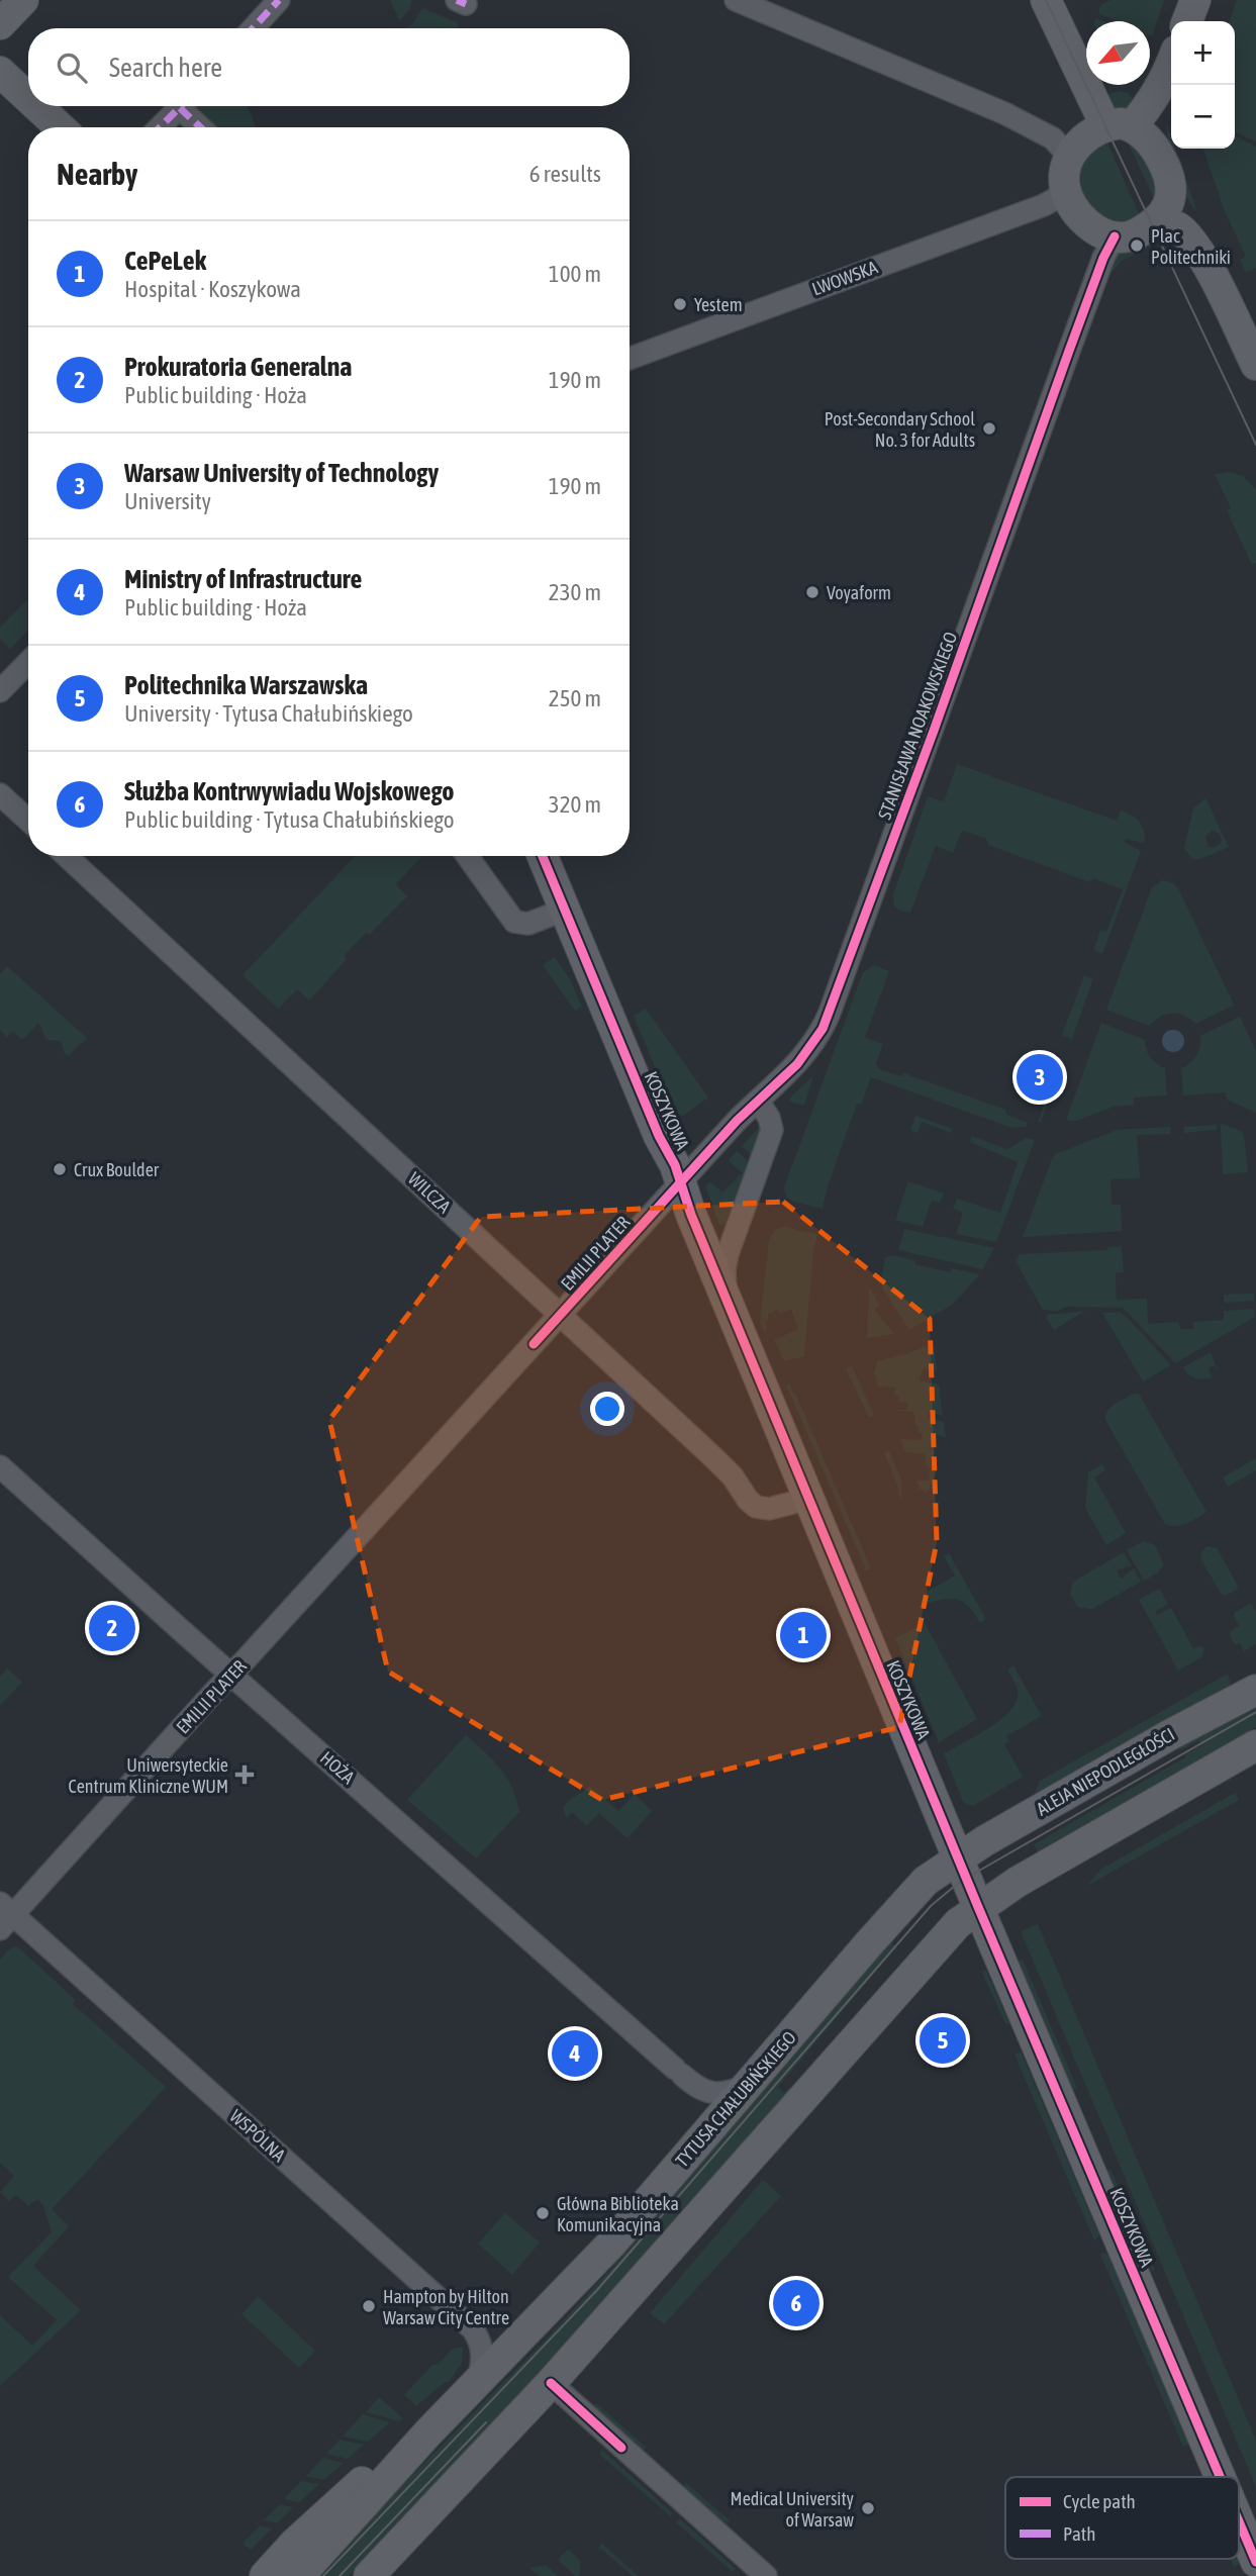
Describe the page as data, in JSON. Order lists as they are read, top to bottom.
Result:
{
  "streets": {
    "main road": ["KOSZYKOWA", "ALEJA NIEPODLEGŁOŚCI", "TYTUSA CHAŁUBIŃSKIEGO"],
    "street": [
      "LWOWSKA",
      "STANISŁAWA NOAKOWSKIEGO",
      "WILCZA",
      "EMILII PLATER",
      "HOŻA",
      "WSPÓLNA"
    ]
  },
  "crossings": [
    ["LWOWSKA", "STANISŁAWA NOAKOWSKIEGO"],
    ["STANISŁAWA NOAKOWSKIEGO", "KOSZYKOWA"],
    ["STANISŁAWA NOAKOWSKIEGO", "EMILII PLATER"],
    ["KOSZYKOWA", "WILCZA"],
    ["KOSZYKOWA", "EMILII PLATER"],
    ["KOSZYKOWA", "ALEJA NIEPODLEGŁOŚCI"],
    ["KOSZYKOWA", "TYTUSA CHAŁUBIŃSKIEGO"],
    ["WILCZA", "EMILII PLATER"],
    ["EMILII PLATER", "HOŻA"],
    ["EMILII PLATER", "WSPÓLNA"],
    ["HOŻA", "TYTUSA CHAŁUBIŃSKIEGO"],
    ["ALEJA NIEPODLEGŁOŚCI", "TYTUSA CHAŁUBIŃSKIEGO"],
    ["TYTUSA CHAŁUBIŃSKIEGO", "WSPÓLNA"]
  ],
  "places": {
    "other": [
      "Plac Politechniki",
      "Yestem",
      "Post-Secondary School No. 3 for Adults",
      "Voyaform",
      "Crux Boulder",
      "Główna Biblioteka Komunikacyjna",
      "Hampton by Hilton Warsaw City Centre",
      "Medical University of Warsaw"
    ],
    "health": ["Uniwersyteckie Centrum Kliniczne WUM"]
  },
  "legend": ["Cycle path", "Path"],
  "north": "bottom left",
  "page": {
    "map_buttons": ["+", "−"],
    "search": "Search here",
    "heading": ["Nearby", "6 results"],
    "list": [
      {
        "mark": "1",
        "name": "CePeLek",
        "note": "Hospital · Koszykowa",
        "value": "100 m"
      },
      {
        "mark": "2",
        "name": "Prokuratoria Generalna",
        "note": "Public building · Hoża",
        "value": "190 m"
      },
      {
        "mark": "3",
        "name": "Warsaw University of Technology",
        "note": "University",
        "value": "190 m"
      },
      {
        "mark": "4",
        "name": "Ministry of Infrastructure",
        "note": "Public building · Hoża",
        "value": "230 m"
      },
      {
        "mark": "5",
        "name": "Politechnika Warszawska",
        "note": "University · Tytusa Chałubińskiego",
        "value": "250 m"
      },
      {
        "mark": "6",
        "name": "Służba Kontrwywiadu Wojskowego",
        "note": "Public building · Tytusa Chałubińskiego",
        "value": "320 m"
      }
    ],
    "pins": [
      "3",
      "2",
      "1",
      "5",
      "4",
      "6"
    ]
  }
}
